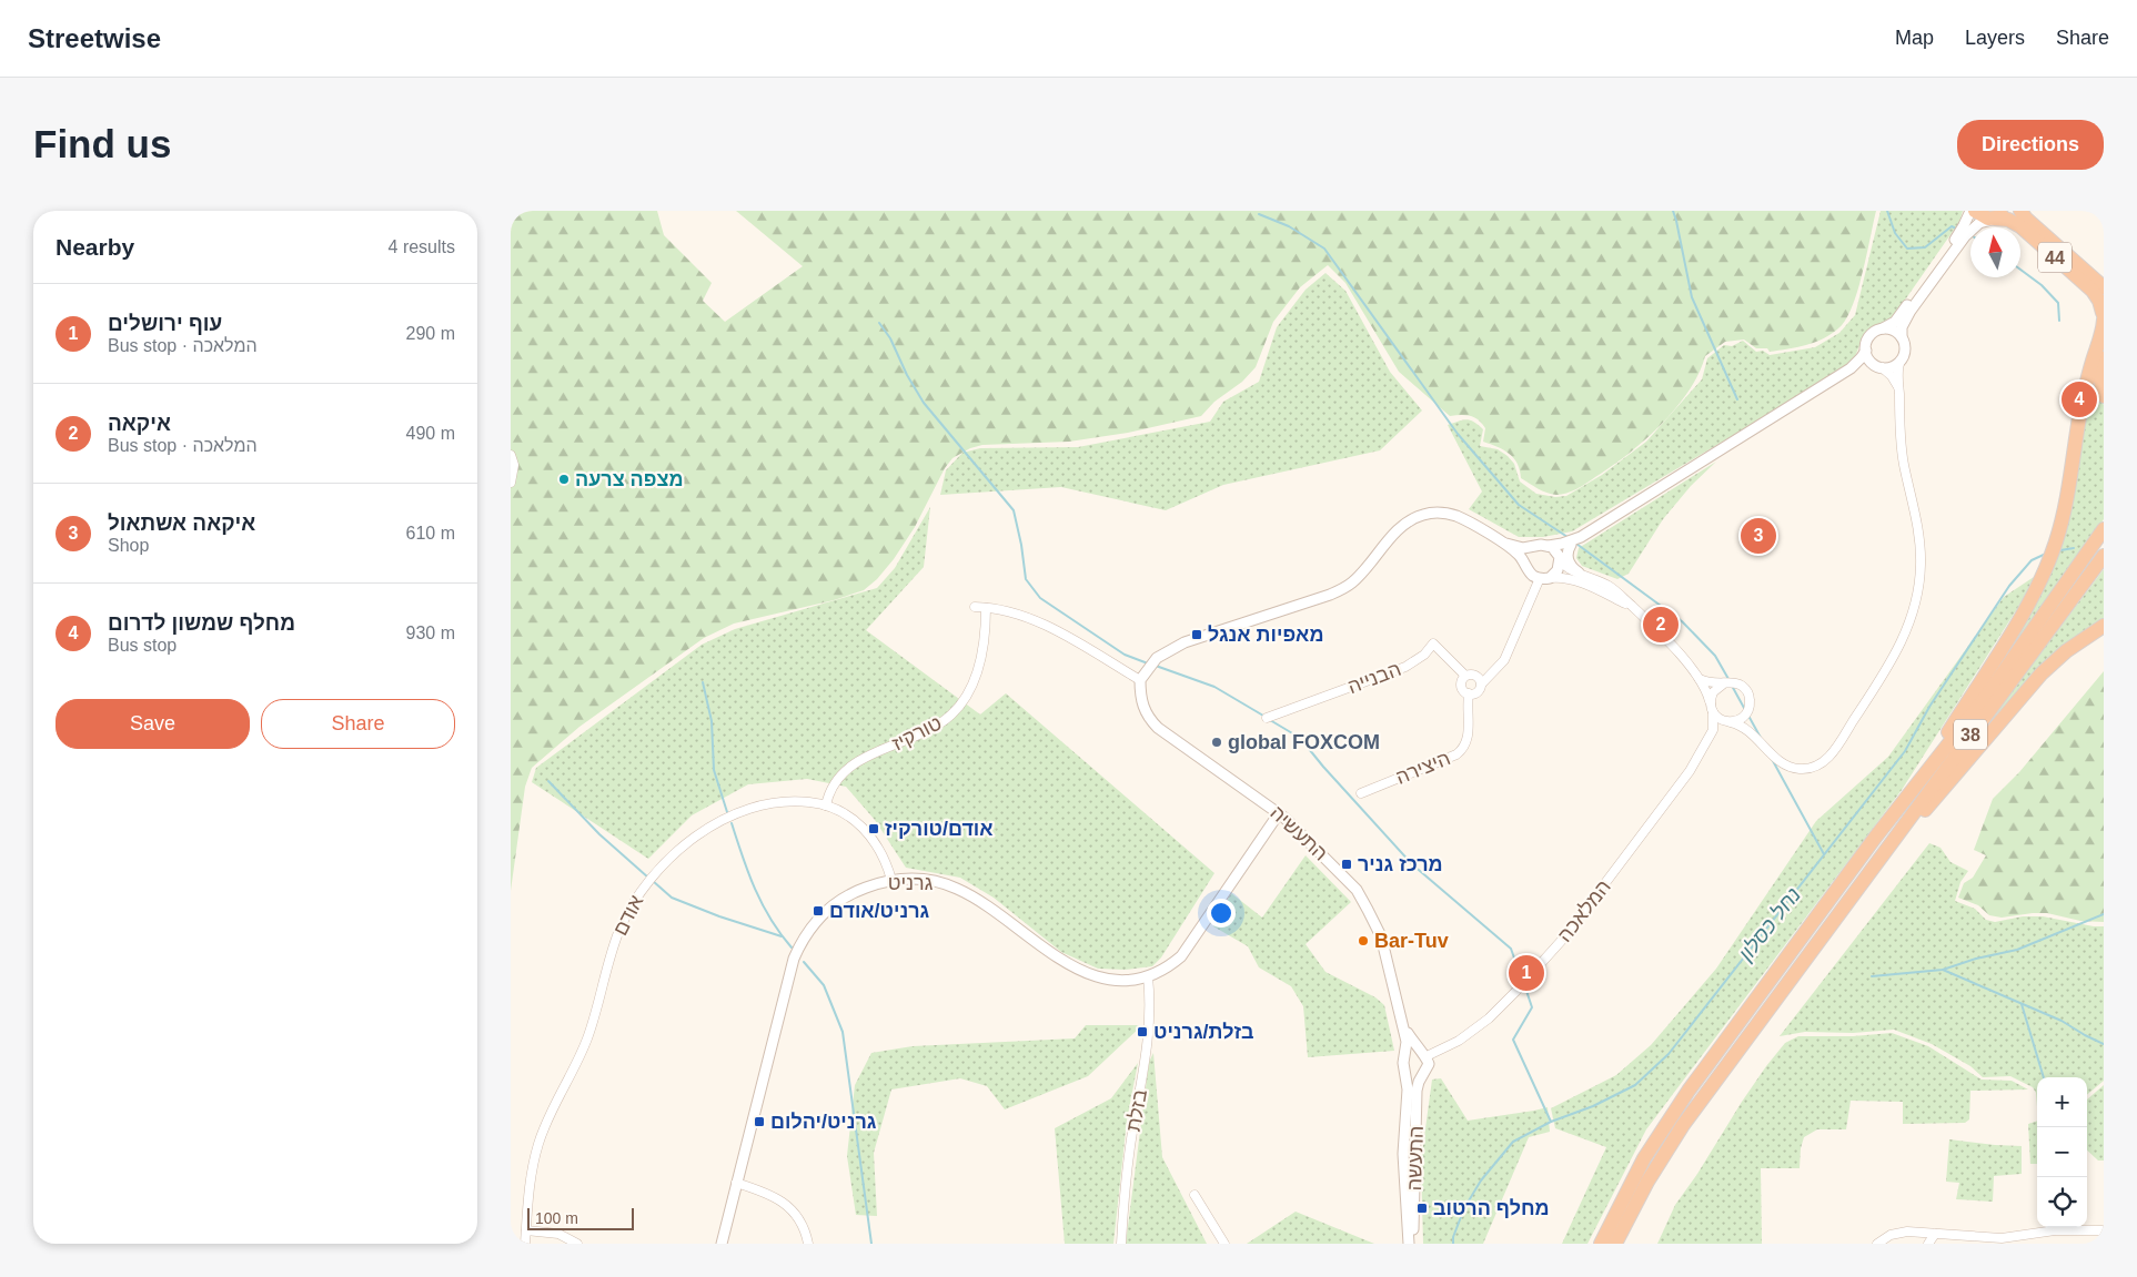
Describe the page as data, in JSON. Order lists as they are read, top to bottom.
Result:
{
  "streets": {
    "highway": ["44", "38"],
    "street": [
      "הבנייה",
      "טורקיז",
      "היצירה",
      "התעשיה",
      "גרניט",
      "המלאכה",
      "אודם",
      "בזלת",
      "התעשה"
    ]
  },
  "crossings": [
    ["הבנייה", "היצירה"],
    ["טורקיז", "אודם"],
    ["התעשיה", "גרניט"],
    ["התעשיה", "המלאכה"],
    ["התעשיה", "התעשה"],
    ["גרניט", "אודם"],
    ["גרניט", "בזלת"],
    ["המלאכה", "התעשה"]
  ],
  "water": ["נחל כסלון"],
  "places": {
    "other": ["מצפה צרעה", "global FOXCOM", "Bar-Tuv"],
    "transit": [
      "מאפיות אנגל",
      "אודם/טורקיז",
      "מרכז גניר",
      "גרניט/אודם",
      "בזלת/גרניט",
      "גרניט/יהלום",
      "מחלף הרטוב"
    ]
  },
  "scale_bar": "100 m",
  "north": "top",
  "page": {
    "header": "Streetwise",
    "nav": ["Map", "Layers", "Share"],
    "buttons": [
      "Directions",
      ["Save", "Share"]
    ],
    "title": "Find us",
    "heading": ["Nearby", "4 results"],
    "list": [
      {
        "mark": "1",
        "name": "עוף ירושלים",
        "note": "Bus stop · המלאכה",
        "value": "290 m"
      },
      {
        "mark": "2",
        "name": "איקאה",
        "note": "Bus stop · המלאכה",
        "value": "490 m"
      },
      {
        "mark": "3",
        "name": "איקאה אשתאול",
        "note": "Shop",
        "value": "610 m"
      },
      {
        "mark": "4",
        "name": "מחלף שמשון לדרום",
        "note": "Bus stop",
        "value": "930 m"
      }
    ],
    "pins": [
      "4",
      "3",
      "2",
      "1"
    ],
    "map_buttons": ["+", "−"],
    "scale": "100 m"
  }
}
